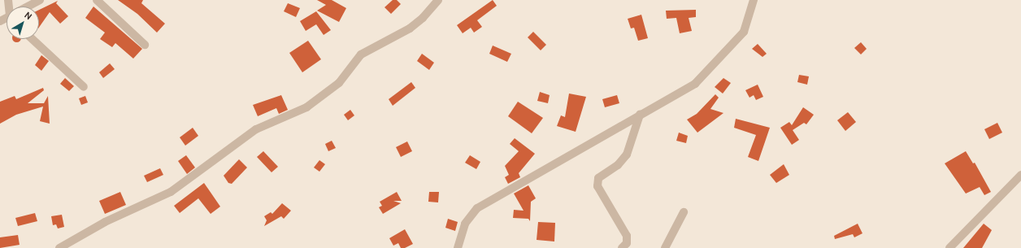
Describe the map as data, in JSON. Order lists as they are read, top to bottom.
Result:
{
  "north": "top right"
}
